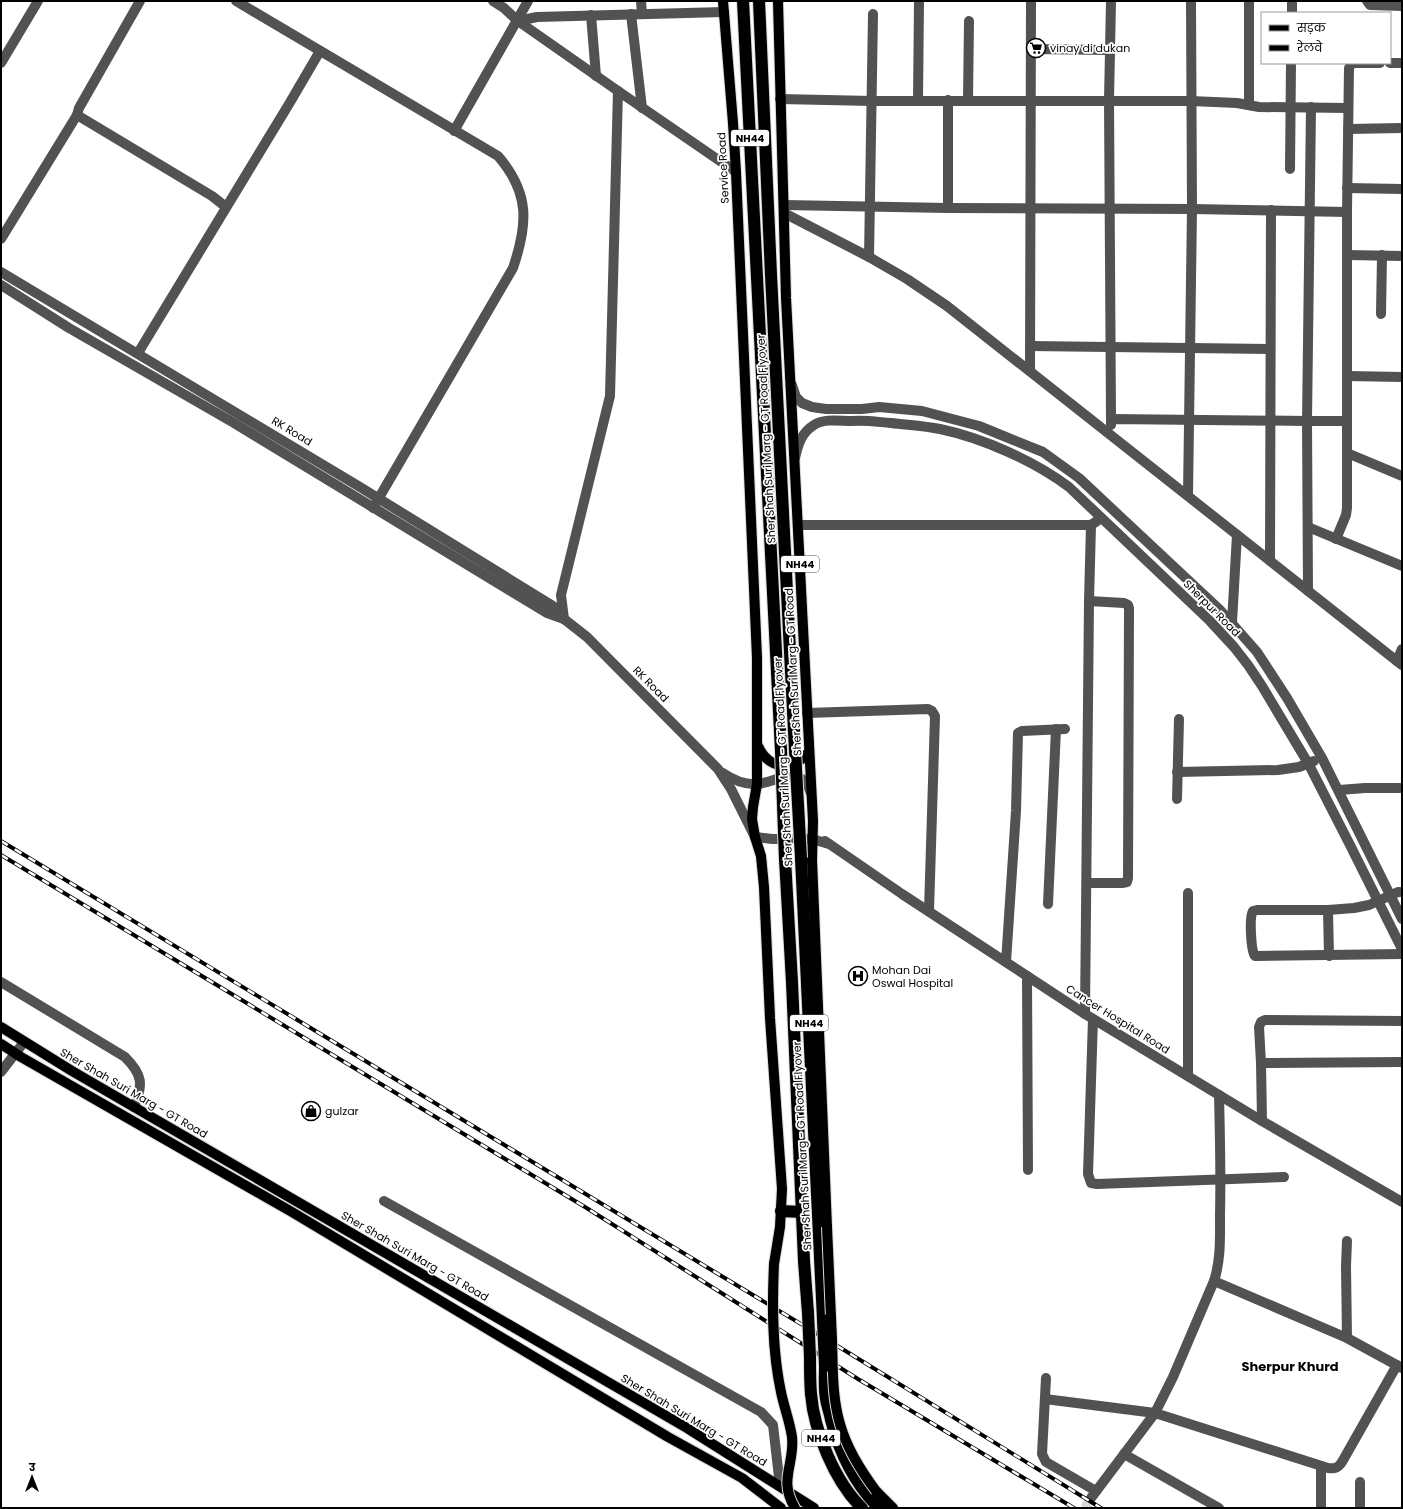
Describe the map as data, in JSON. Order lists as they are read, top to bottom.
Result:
{
  "streets": {
    "highway": ["NH44", "Sher Shah Suri Marg - GT Road Flyover"],
    "main road": ["Service Road", "Sher Shah Suri Marg - GT Road"],
    "street": ["RK Road", "Sherpur Road", "Cancer Hospital Road"]
  },
  "crossings": [
    ["Sher Shah Suri Marg - GT Road Flyover", "Sher Shah Suri Marg - GT Road"],
    ["Sherpur Road", "Sher Shah Suri Marg - GT Road"]
  ],
  "districts": ["Sherpur Khurd"],
  "places": {
    "supermarket": ["vinay di dukan"],
    "hospital": ["Mohan Dai Oswal Hospital"],
    "shop": ["gulzar"]
  },
  "legend": ["सड़क", "रेलवे"],
  "north": "top"
}
